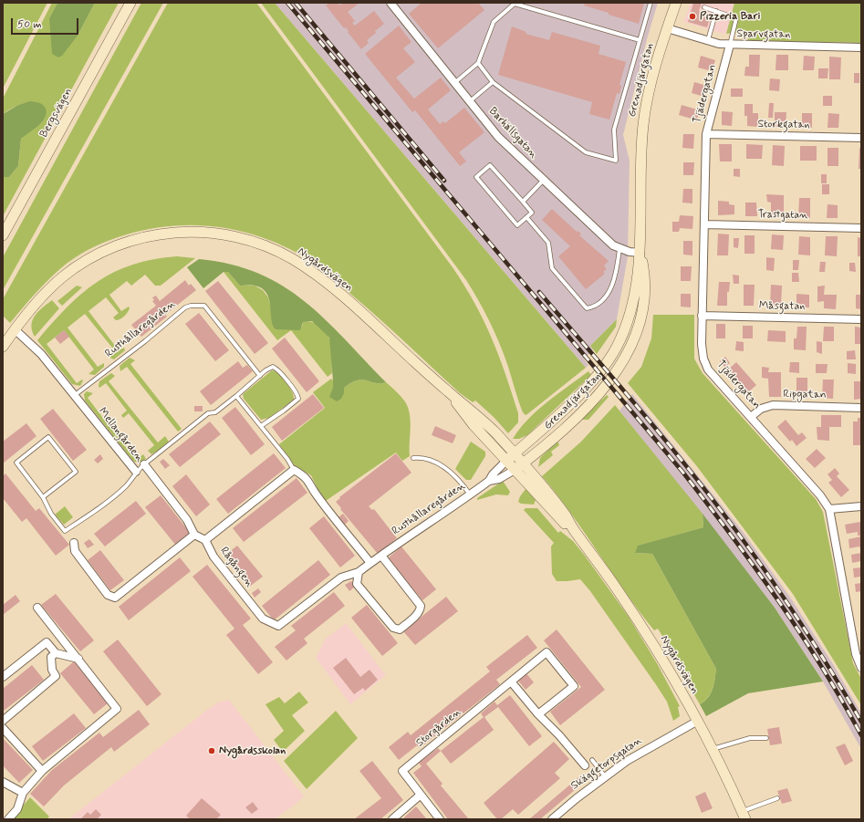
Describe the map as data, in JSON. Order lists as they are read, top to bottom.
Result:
{
  "streets": {
    "street": [
      "Sparvgatan",
      "Grenadjärgatan",
      "Tjädergatan",
      "Bergsvägen",
      "Storkgatan",
      "Barhällsgatan",
      "Trastgatan",
      "Nygårdsvägen",
      "Måsgatan",
      "Rusthållaregården",
      "Ripgatan",
      "Mellangården",
      "Rågången",
      "Storgården",
      "Skäggetorpsgatan"
    ]
  },
  "crossings": [
    ["Sparvgatan", "Grenadjärgatan"],
    ["Sparvgatan", "Tjädergatan"],
    ["Grenadjärgatan", "Barhällsgatan"],
    ["Grenadjärgatan", "Nygårdsvägen"],
    ["Grenadjärgatan", "Rusthållaregården"],
    ["Tjädergatan", "Storkgatan"],
    ["Tjädergatan", "Trastgatan"],
    ["Tjädergatan", "Måsgatan"],
    ["Tjädergatan", "Ripgatan"],
    ["Nygårdsvägen", "Rusthållaregården"],
    ["Nygårdsvägen", "Mellangården"],
    ["Nygårdsvägen", "Skäggetorpsgatan"],
    ["Rusthållaregården", "Mellangården"],
    ["Rusthållaregården", "Rågången"]
  ],
  "places": ["Pizzeria Bari", "Nygårdsskolan"],
  "scale_bar": "50 m"
}
